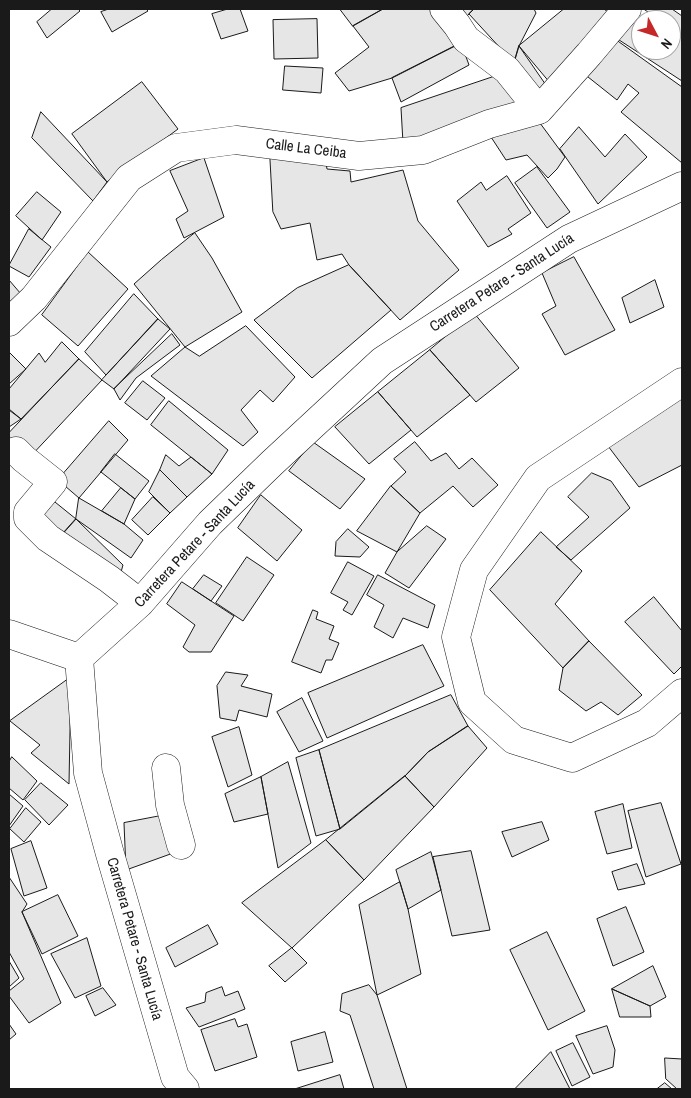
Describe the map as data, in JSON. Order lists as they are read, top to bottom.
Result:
{
  "streets": {
    "street": ["Calle La Ceiba", "Carretera Petare - Santa Lucía"]
  },
  "north": "bottom right"
}
